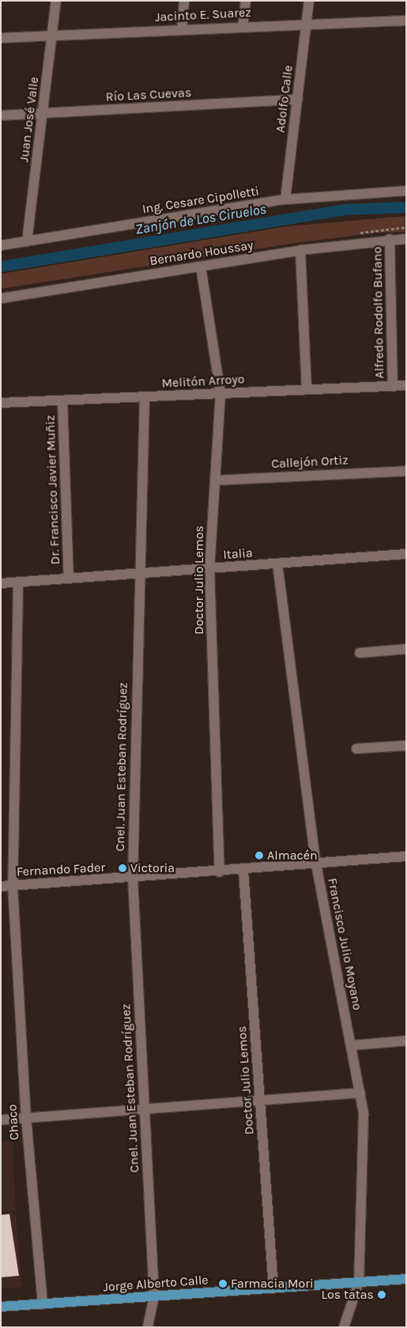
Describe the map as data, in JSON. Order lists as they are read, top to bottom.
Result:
{
  "streets": {
    "main road": ["Jorge Alberto Calle"],
    "street": [
      "Jacinto E. Suarez",
      "Río Las Cuevas",
      "Adolfo Calle",
      "Juan José Valle",
      "Ing. Cesare Cipolletti",
      "Bernardo Houssay",
      "Alfredo Rodolfo Bufano",
      "Melitón Arroyo",
      "Callejón Ortiz",
      "Dr. Francisco Javier Muñiz",
      "Italia",
      "Doctor Julio Lemos",
      "Cnel. Juan Esteban Rodríguez",
      "Fernando Fader",
      "Francisco Julio Moyano",
      "Chaco"
    ]
  },
  "crossings": [
    ["Jacinto E. Suarez", "Adolfo Calle"],
    ["Jacinto E. Suarez", "Juan José Valle"],
    ["Río Las Cuevas", "Adolfo Calle"],
    ["Río Las Cuevas", "Juan José Valle"],
    ["Adolfo Calle", "Ing. Cesare Cipolletti"],
    ["Juan José Valle", "Ing. Cesare Cipolletti"],
    ["Bernardo Houssay", "Alfredo Rodolfo Bufano"],
    ["Bernardo Houssay", "Doctor Julio Lemos"],
    ["Alfredo Rodolfo Bufano", "Melitón Arroyo"],
    ["Melitón Arroyo", "Dr. Francisco Javier Muñiz"],
    ["Melitón Arroyo", "Doctor Julio Lemos"],
    ["Melitón Arroyo", "Cnel. Juan Esteban Rodríguez"],
    ["Callejón Ortiz", "Doctor Julio Lemos"],
    ["Dr. Francisco Javier Muñiz", "Italia"],
    ["Italia", "Doctor Julio Lemos"],
    ["Italia", "Cnel. Juan Esteban Rodríguez"],
    ["Italia", "Francisco Julio Moyano"],
    ["Italia", "Chaco"],
    ["Doctor Julio Lemos", "Fernando Fader"],
    ["Doctor Julio Lemos", "Jorge Alberto Calle"],
    ["Cnel. Juan Esteban Rodríguez", "Fernando Fader"],
    ["Cnel. Juan Esteban Rodríguez", "Jorge Alberto Calle"],
    ["Fernando Fader", "Francisco Julio Moyano"],
    ["Fernando Fader", "Chaco"],
    ["Francisco Julio Moyano", "Jorge Alberto Calle"],
    ["Chaco", "Jorge Alberto Calle"]
  ],
  "water": ["Zanjón de Los Ciruelos"],
  "places": [
    "Almacén",
    "Victoria",
    "Farmacia Mori",
    "Los tatas"
  ]
}
